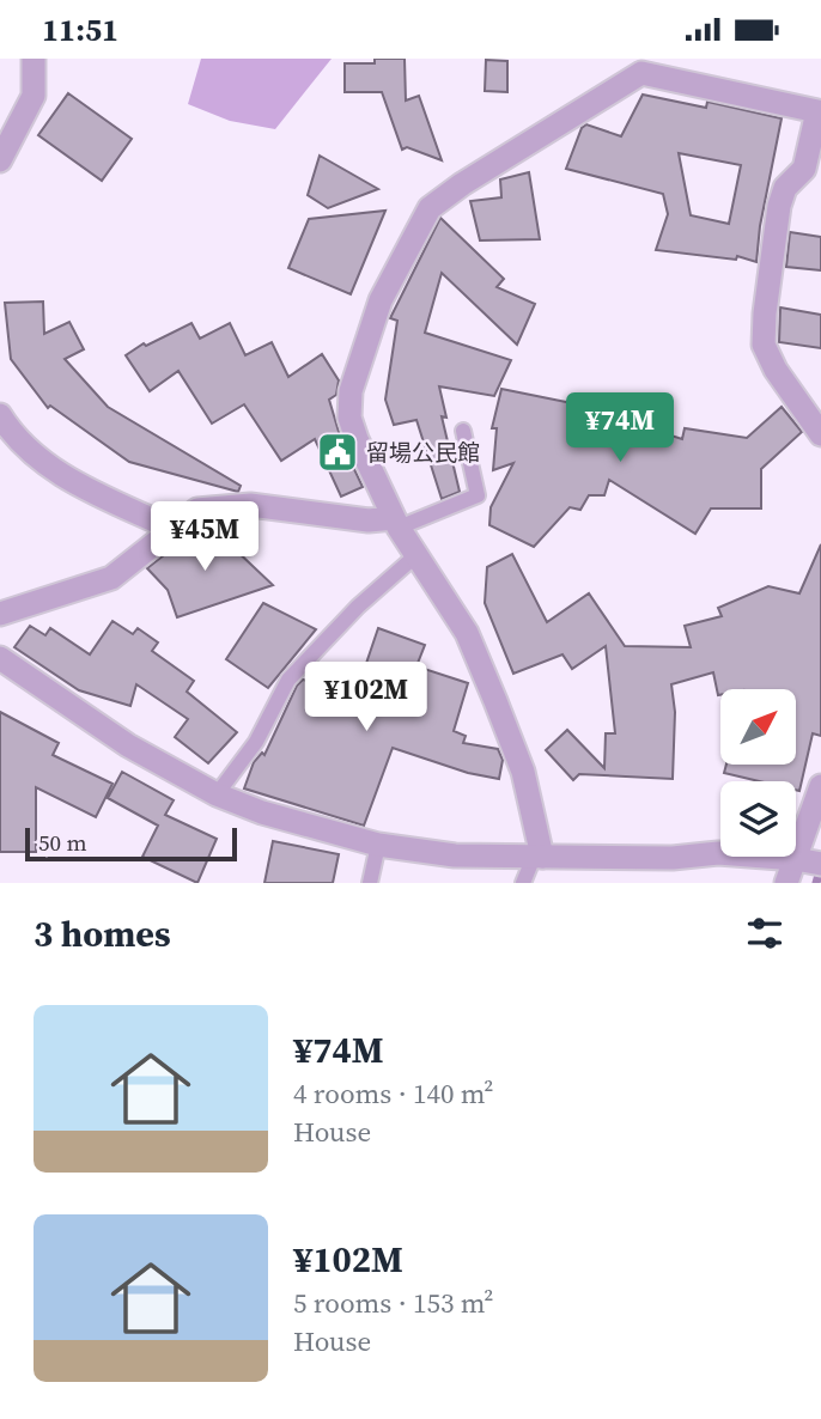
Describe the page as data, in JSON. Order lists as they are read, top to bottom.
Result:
{
  "places": {
    "public building": ["留場公民館"]
  },
  "scale_bar": "50 m",
  "north": "top right",
  "page": {
    "status": "11:51",
    "price": ["¥74M", "¥45M", "¥102M"],
    "scale": "50 m",
    "heading": "3 homes",
    "list": [
      {
        "name": "¥74M",
        "note": "4 rooms · 140 m² · House"
      },
      {
        "name": "¥102M",
        "note": "5 rooms · 153 m² · House"
      }
    ]
  }
}
